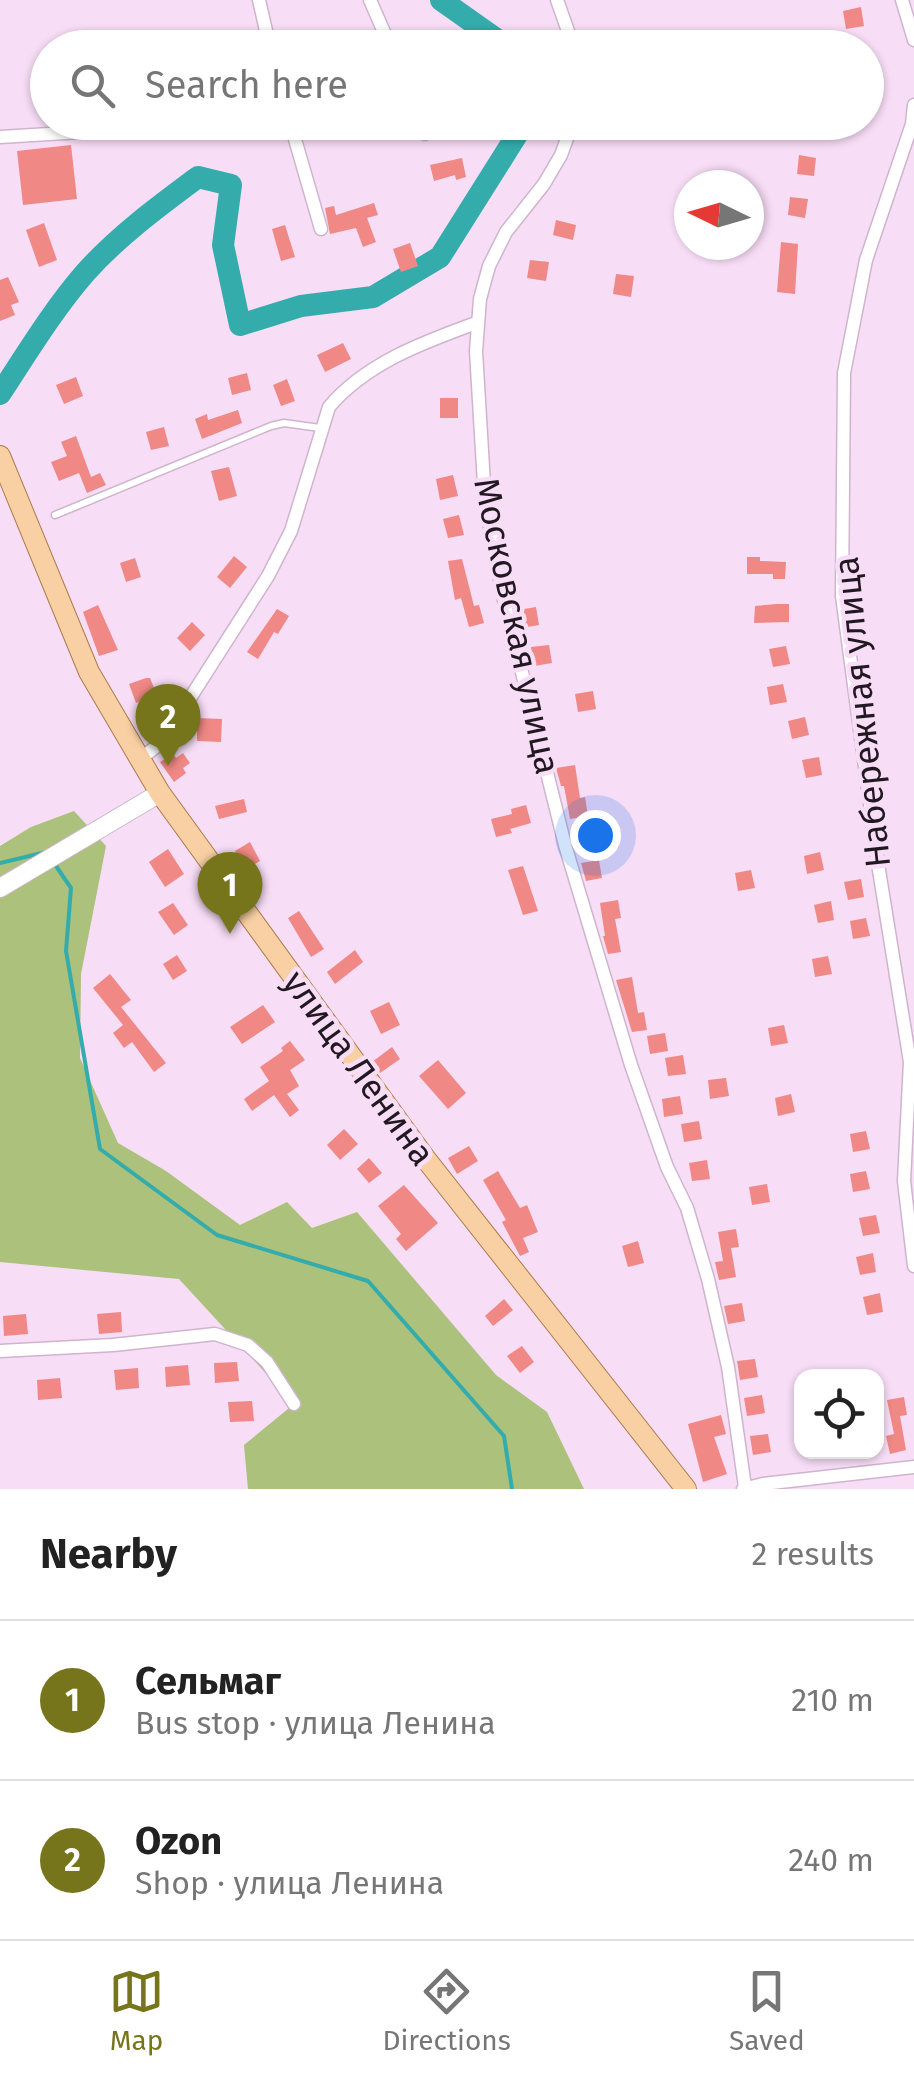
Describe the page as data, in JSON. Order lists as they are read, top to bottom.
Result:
{
  "streets": {
    "main road": ["улица Ленина"],
    "street": ["Московская улица", "Набережная улица"]
  },
  "north": "left",
  "page": {
    "search": "Search here",
    "pins": ["2", "1"],
    "heading": ["Nearby", "2 results"],
    "list": [
      {
        "mark": "1",
        "name": "Сельмаг",
        "note": "Bus stop · улица Ленина",
        "value": "210 m"
      },
      {
        "mark": "2",
        "name": "Ozon",
        "note": "Shop · улица Ленина",
        "value": "240 m"
      }
    ],
    "nav": ["Map", "Directions", "Saved"]
  }
}
